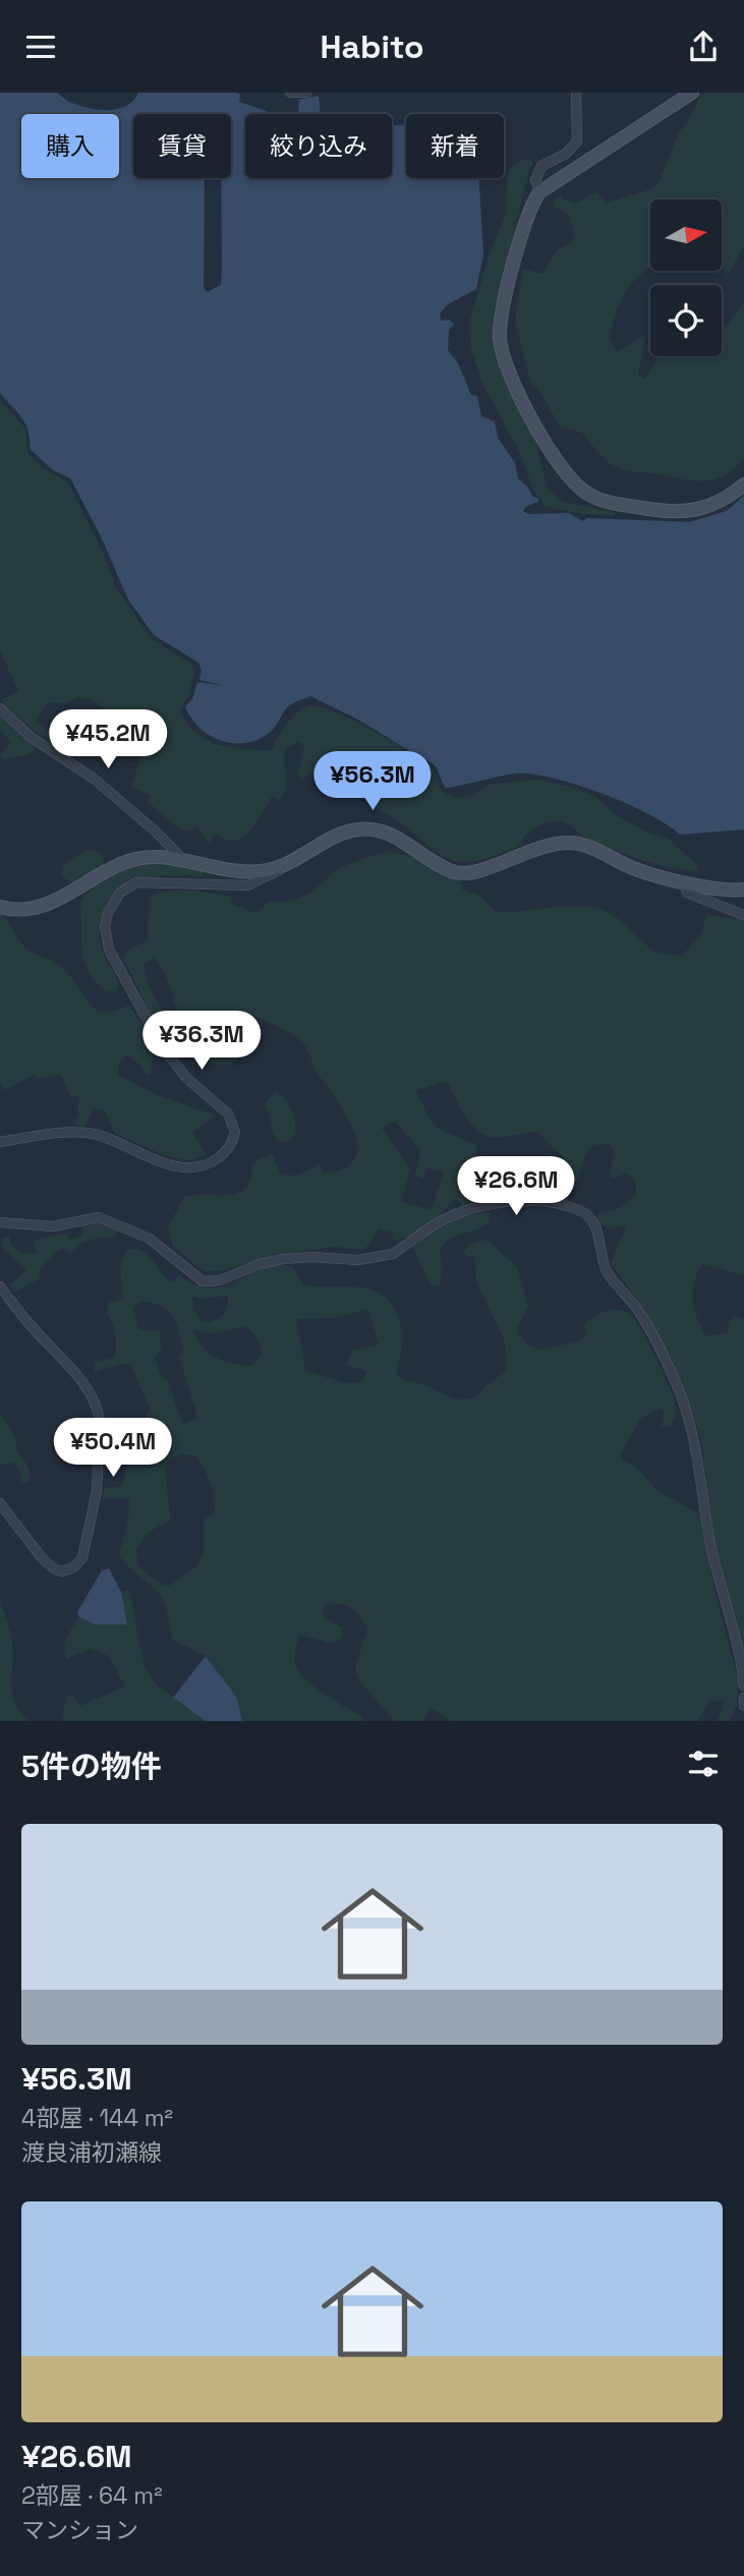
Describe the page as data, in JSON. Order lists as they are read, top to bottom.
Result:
{
  "north": "right",
  "page": {
    "header": "Habito",
    "chip": [
      "購入",
      "賃貸",
      "絞り込み",
      "新着"
    ],
    "price": [
      "¥45.2M",
      "¥56.3M",
      "¥36.3M",
      "¥26.6M",
      "¥50.4M"
    ],
    "heading": "5件の物件",
    "list": [
      {
        "name": "¥56.3M",
        "note": "4部屋 · 144 m² · 渡良浦初瀬線"
      },
      {
        "name": "¥26.6M",
        "note": "2部屋 · 64 m² · マンション"
      }
    ]
  }
}
